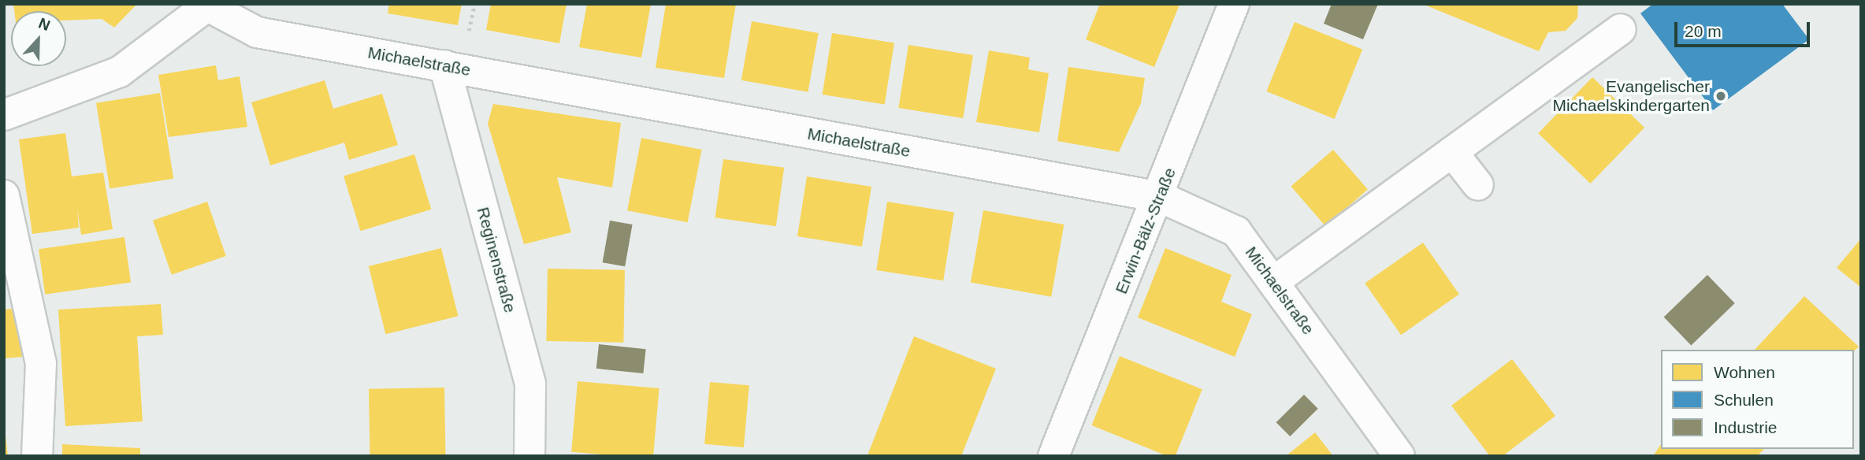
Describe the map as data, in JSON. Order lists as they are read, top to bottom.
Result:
{
  "streets": {
    "street": ["Michaelstraße", "Erwin-Bälz-Straße", "Reginenstraße"]
  },
  "crossings": [
    ["Michaelstraße", "Erwin-Bälz-Straße"],
    ["Michaelstraße", "Reginenstraße"]
  ],
  "places": ["Evangelischer Michaelskindergarten"],
  "legend": ["Wohnen", "Schulen", "Industrie"],
  "scale_bar": "20 m",
  "north": "top"
}
